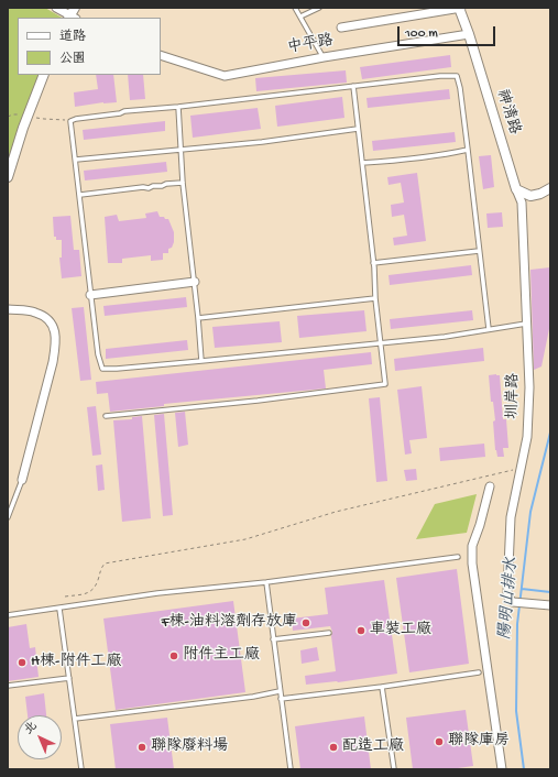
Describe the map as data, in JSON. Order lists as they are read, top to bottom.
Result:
{
  "streets": {
    "street": ["中平路", "神清路", "圳岸路"]
  },
  "crossings": [
    ["中平路", "神清路"],
    ["神清路", "圳岸路"]
  ],
  "water": ["陽明山排水"],
  "places": [
    "F棟-油料溶劑存放庫",
    "車裝工廠",
    "附件主工廠",
    "H棟-附件工廠",
    "聯隊庫房",
    "聯隊廢料場",
    "配造工廠"
  ],
  "legend": ["道路", "公園"],
  "scale_bar": "100 m",
  "north": "top left"
}
